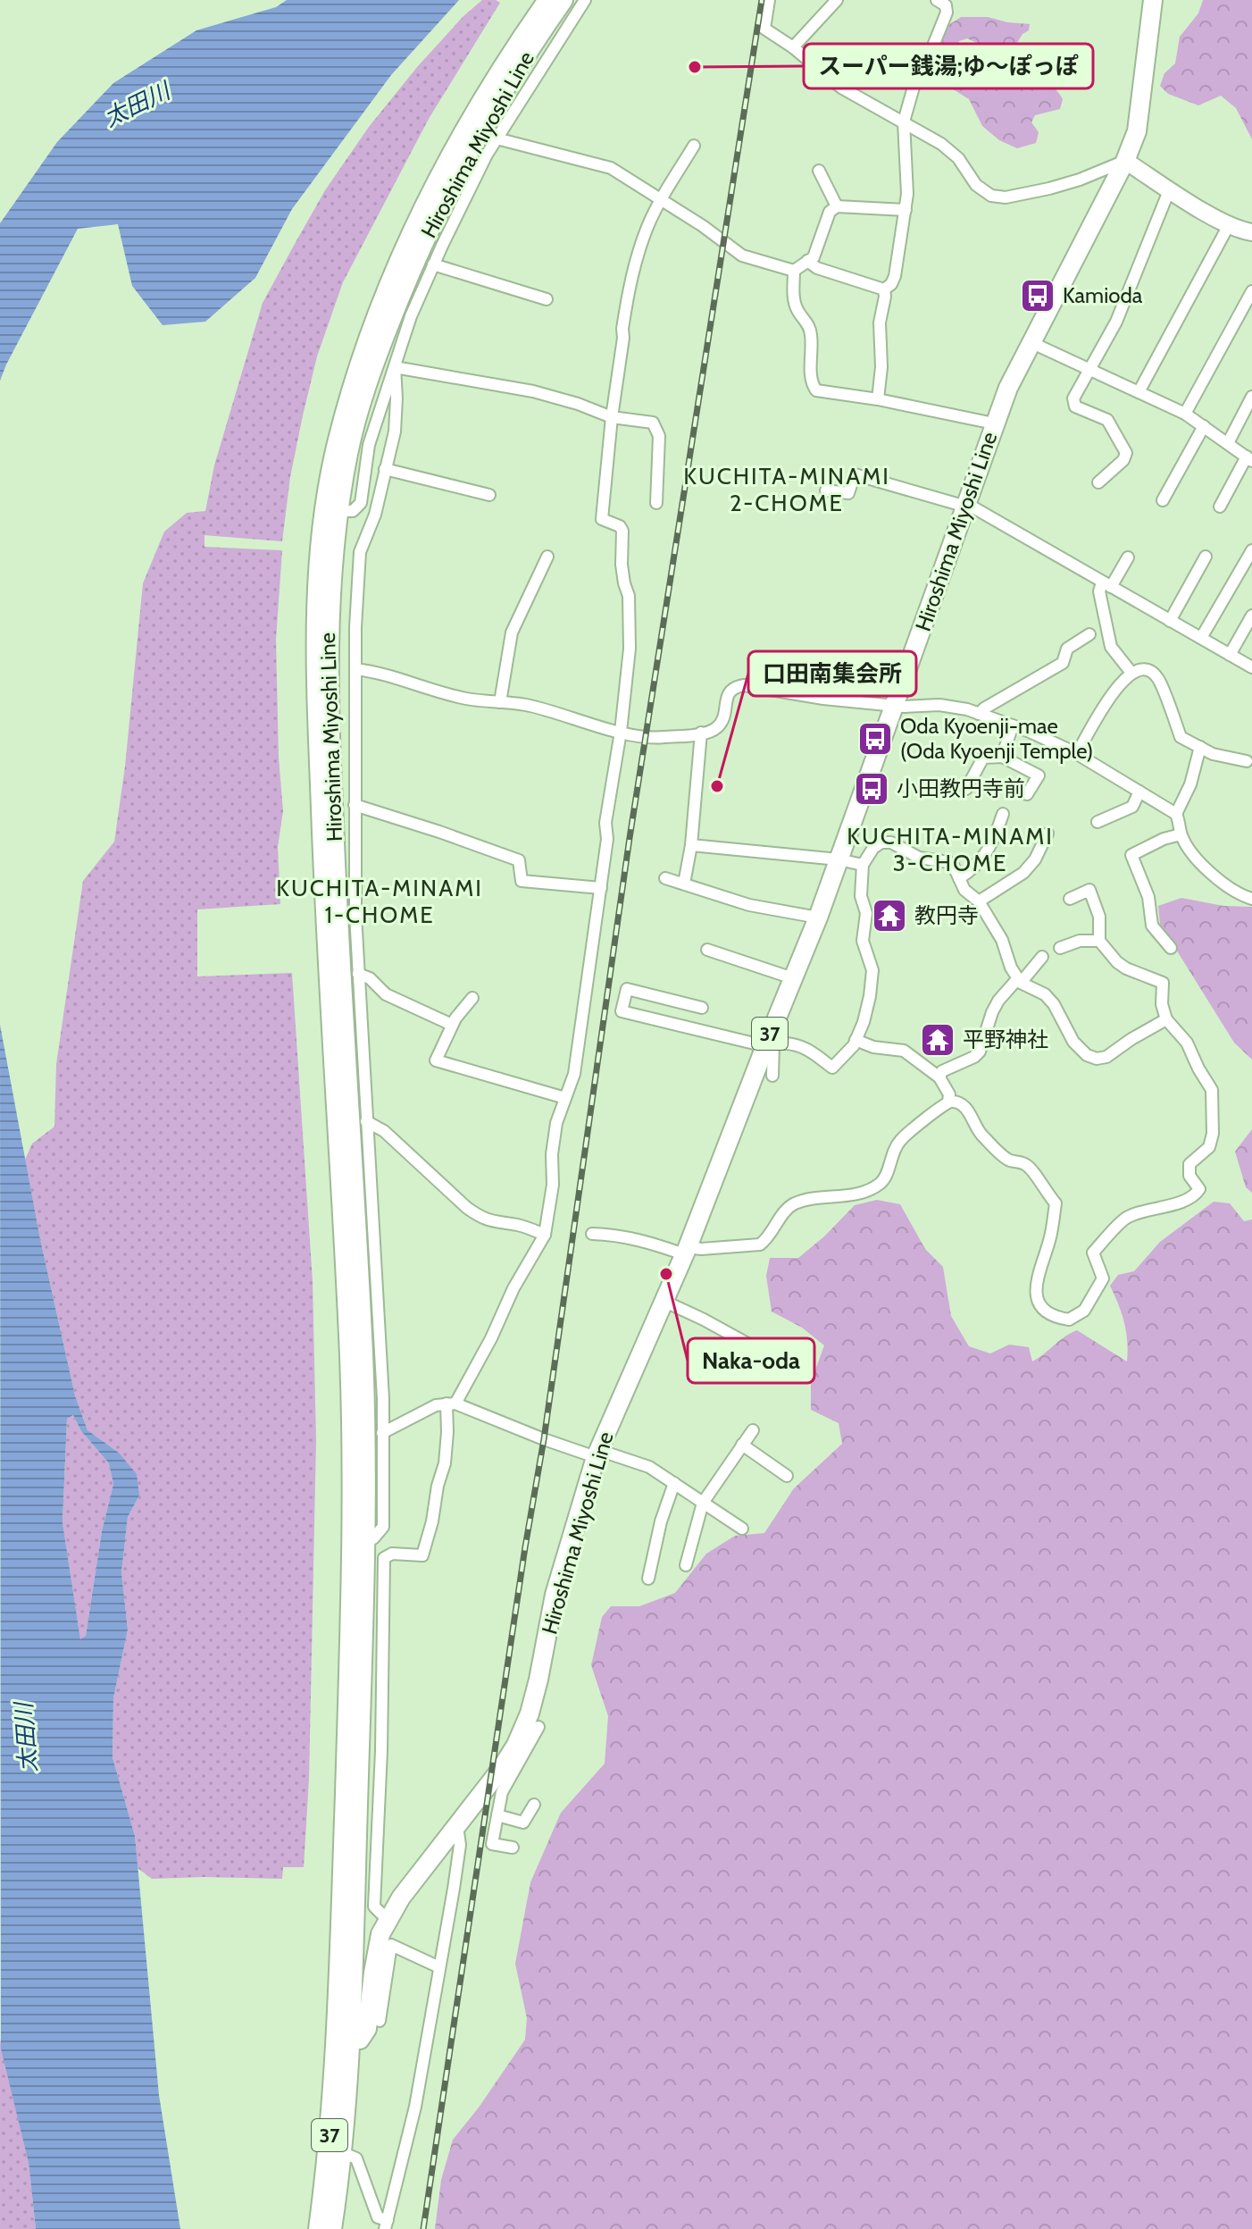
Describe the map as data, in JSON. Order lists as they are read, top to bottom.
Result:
{
  "streets": {
    "main road": ["Hiroshima Miyoshi Line", "37"]
  },
  "districts": ["KUCHITA-MINAMI 2-CHOME", "KUCHITA-MINAMI 3-CHOME", "KUCHITA-MINAMI 1-CHOME"],
  "water": ["太田川"],
  "places": {
    "other": ["スーパー銭湯;ゆ～ぽっぽ", "口田南集会所", "Naka-oda"],
    "bus stop": ["Kamioda", "Oda Kyoenji-mae (Oda Kyoenji Temple)", "小田教円寺前"],
    "temple": ["教円寺", "平野神社"]
  }
}
